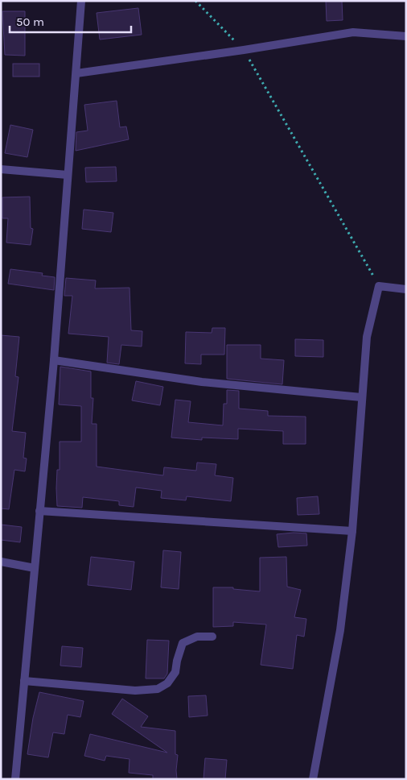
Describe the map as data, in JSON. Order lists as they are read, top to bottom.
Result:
{
  "scale_bar": "50 m"
}
